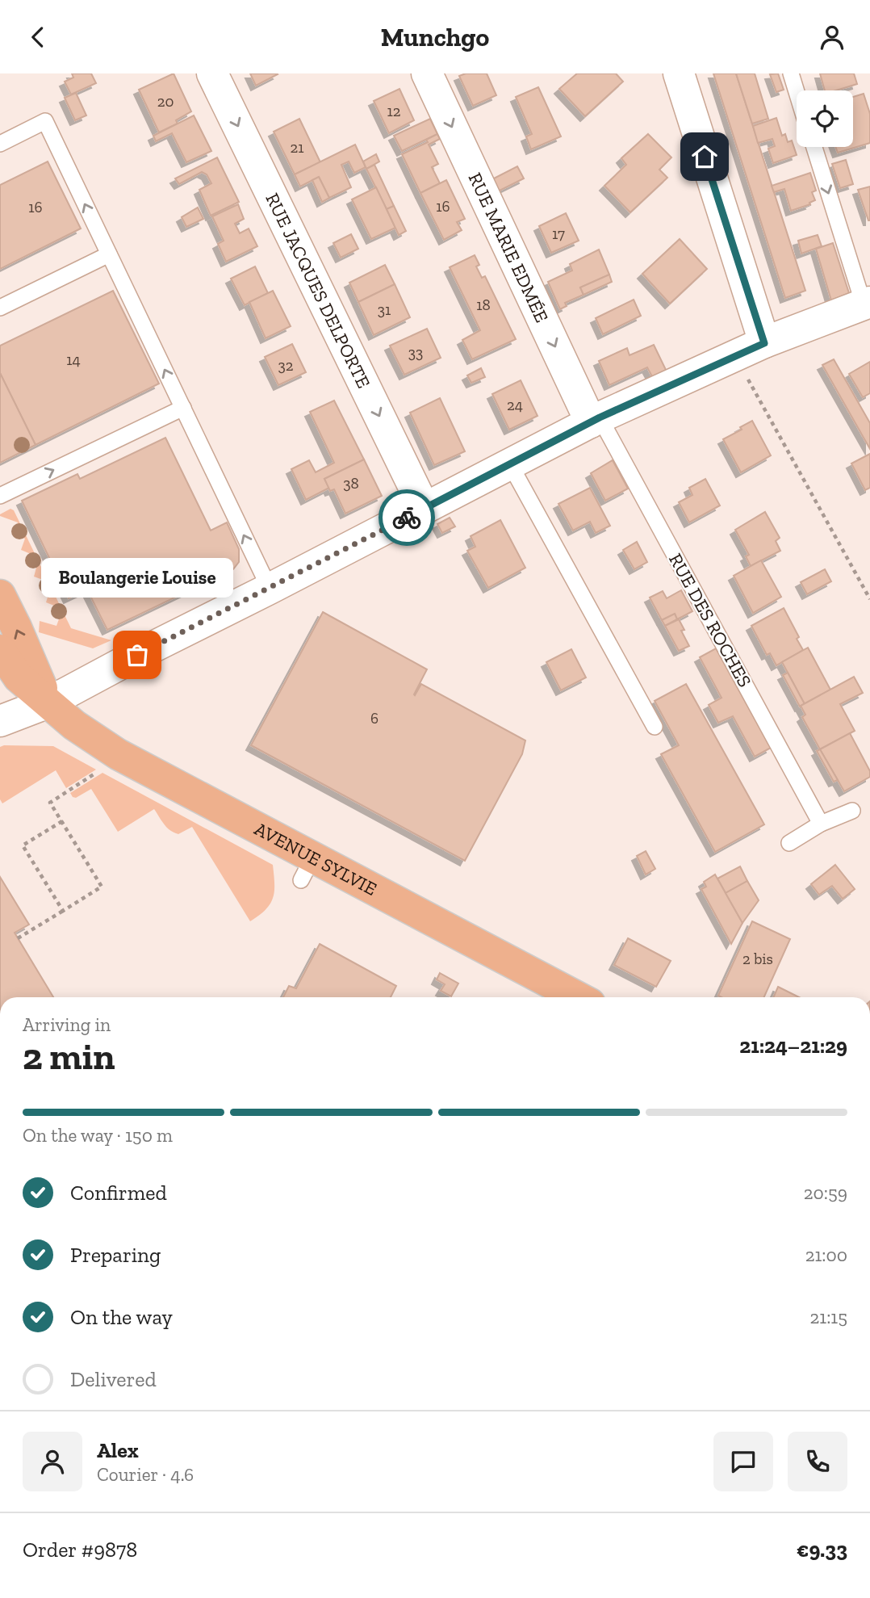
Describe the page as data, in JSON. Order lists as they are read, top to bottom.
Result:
{
  "streets": {
    "main road": ["AVENUE SYLVIE"],
    "street": ["RUE MARIE EDMÉE", "RUE JACQUES DELPORTE"],
    "lane": ["RUE DES ROCHES"]
  },
  "crossings": [
    ["RUE MARIE EDMÉE", "RUE DES ROCHES"]
  ],
  "one_way": ["RUE JACQUES DELPORTE"],
  "places": ["Boulangerie Louise"],
  "house_numbers": [
    "20",
    "12",
    "21",
    "16",
    "16",
    "17",
    "18",
    "31",
    "33",
    "14",
    "32",
    "24",
    "38",
    "6",
    "2 bis"
  ],
  "page": {
    "header": "Munchgo",
    "bubble": "Boulangerie Louise",
    "heading": ["2 min", "Arriving in", "21:24–21:29"],
    "panel": [
      "Alex",
      "Courier · 4.6",
      "Order #9878",
      "€9.33"
    ],
    "bar": "On the way · 150 m",
    "list": [
      ["Confirmed", "20:59"],
      ["Preparing", "21:00"],
      ["On the way", "21:15"],
      "Delivered"
    ]
  }
}
